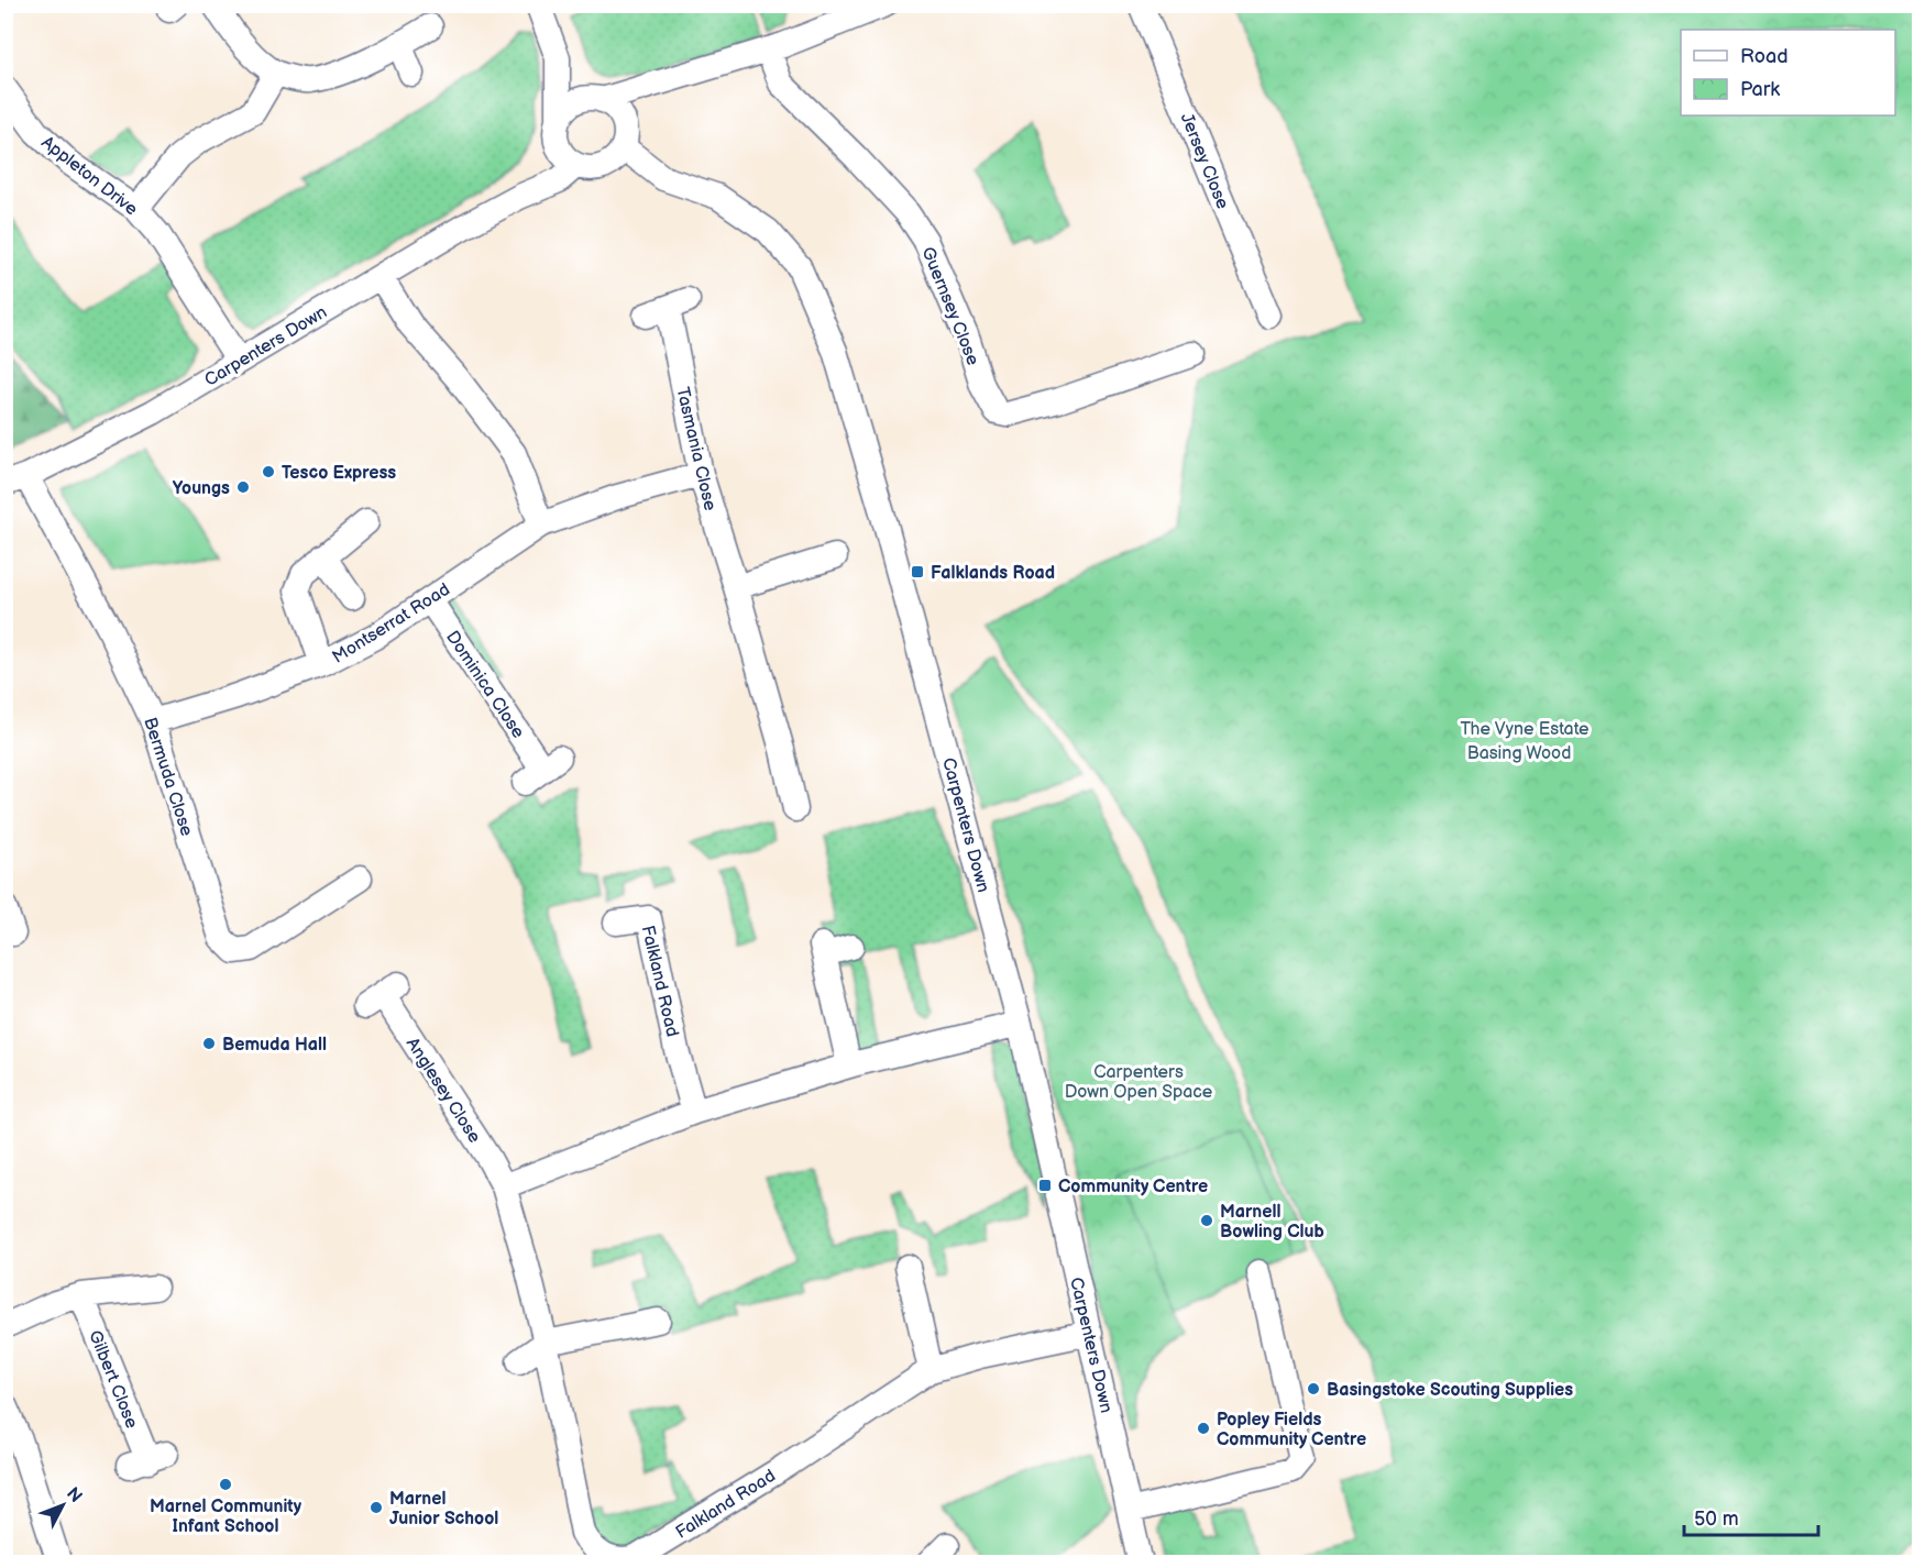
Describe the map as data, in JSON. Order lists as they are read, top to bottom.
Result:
{
  "streets": {
    "street": [
      "Jersey Close",
      "Appleton Drive",
      "Guernsey Close",
      "Carpenters Down",
      "Tasmania Close",
      "Montserrat Road",
      "Dominica Close",
      "Bermuda Close",
      "Falkland Road",
      "Anglesey Close",
      "Gilbert Close"
    ]
  },
  "crossings": [
    ["Appleton Drive", "Carpenters Down"],
    ["Carpenters Down", "Bermuda Close"],
    ["Carpenters Down", "Falkland Road"],
    ["Tasmania Close", "Montserrat Road"],
    ["Montserrat Road", "Dominica Close"],
    ["Montserrat Road", "Bermuda Close"],
    ["Falkland Road", "Anglesey Close"]
  ],
  "parks": ["The Vyne Estate", "Basing Wood", "Carpenters Down Open Space"],
  "places": {
    "other": [
      "Tesco Express",
      "Youngs",
      "Bemuda Hall",
      "Marnell Bowling Club",
      "Basingstoke Scouting Supplies",
      "Popley Fields Community Centre",
      "Marnel Community Infant School",
      "Marnel Junior School"
    ],
    "transit": ["Falklands Road", "Community Centre"]
  },
  "legend": ["Road", "Park"],
  "scale_bar": "50 m",
  "north": "top right"
}
